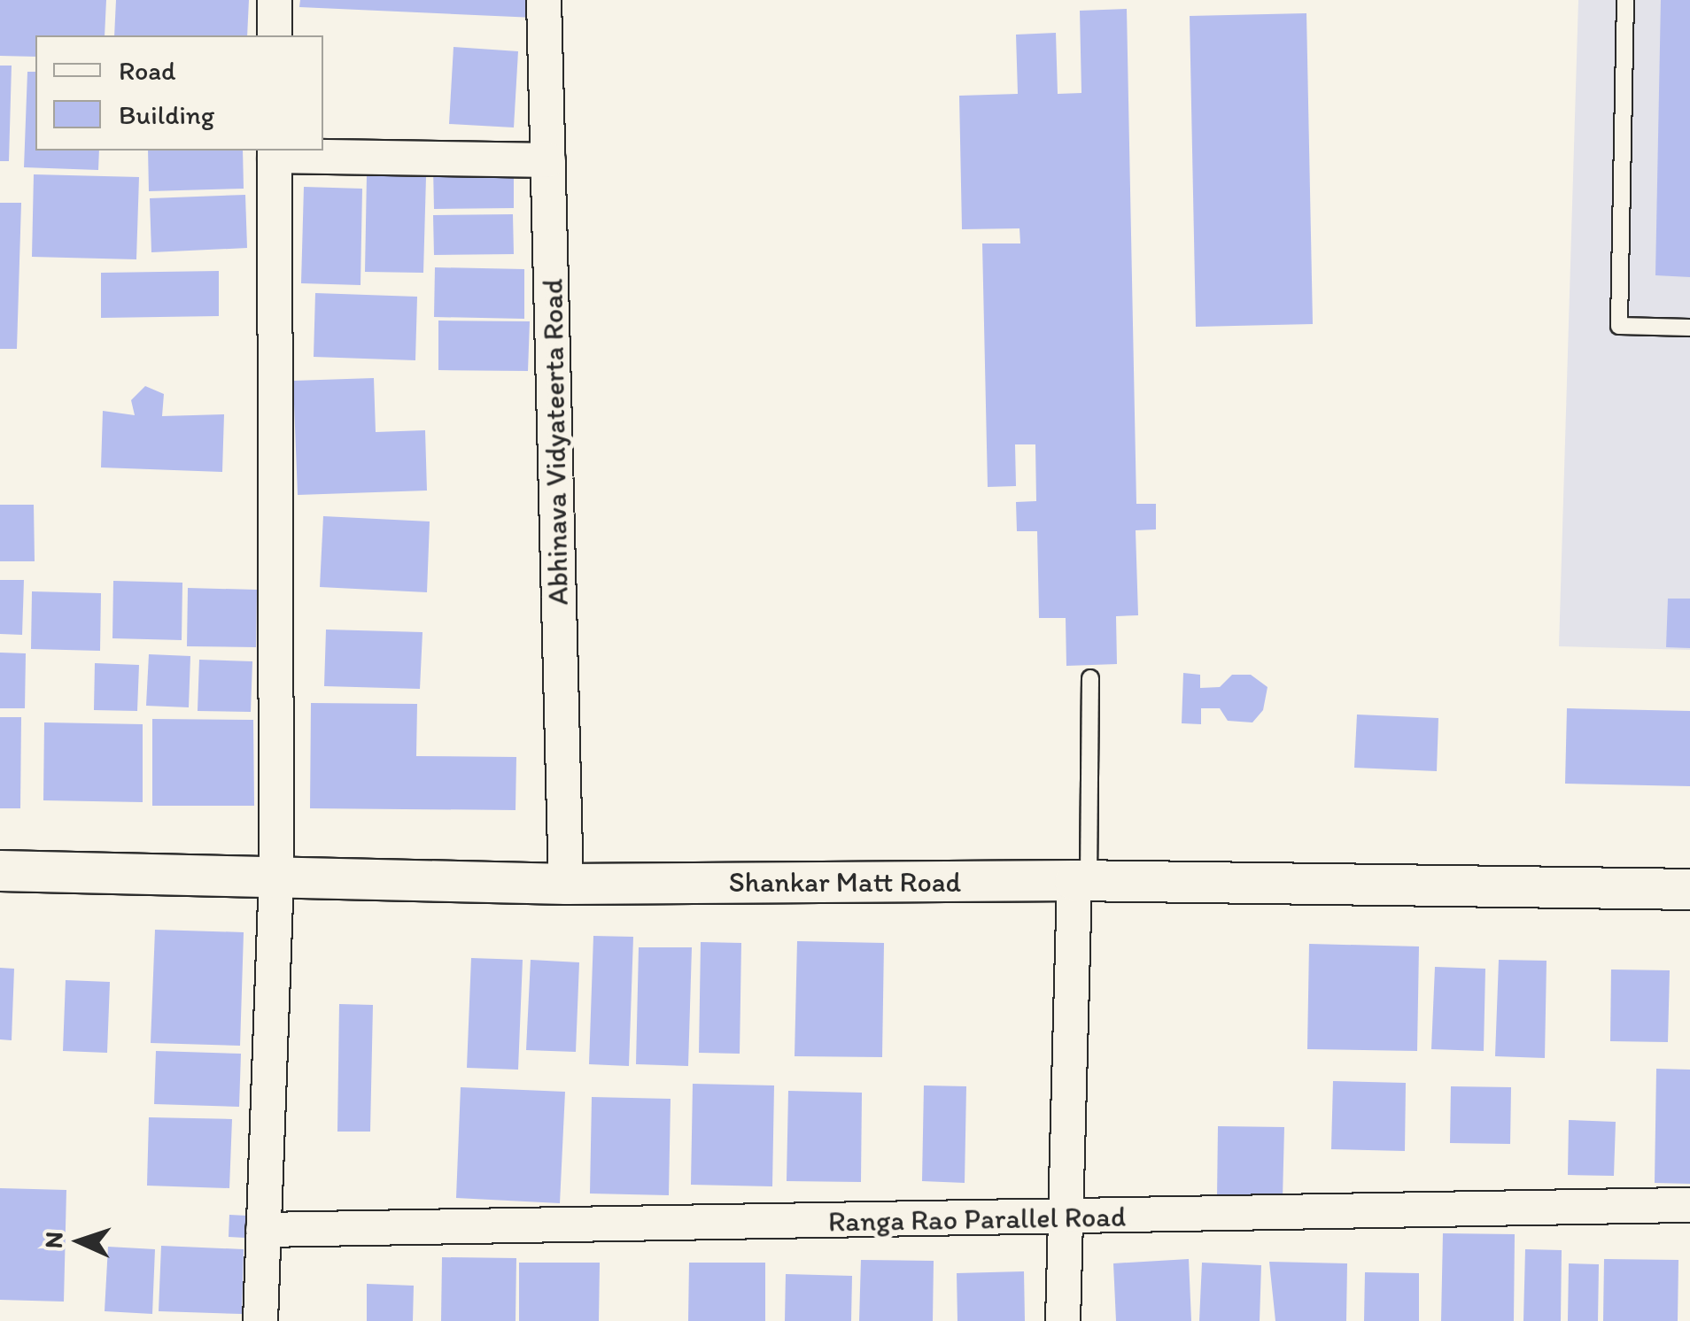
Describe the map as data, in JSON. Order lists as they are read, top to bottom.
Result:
{
  "streets": {
    "street": ["Abhinava Vidyateerta Road", "Shankar Matt Road", "Ranga Rao Parallel Road"]
  },
  "crossings": [
    ["Abhinava Vidyateerta Road", "Shankar Matt Road"]
  ],
  "legend": ["Road", "Building"],
  "north": "left"
}
